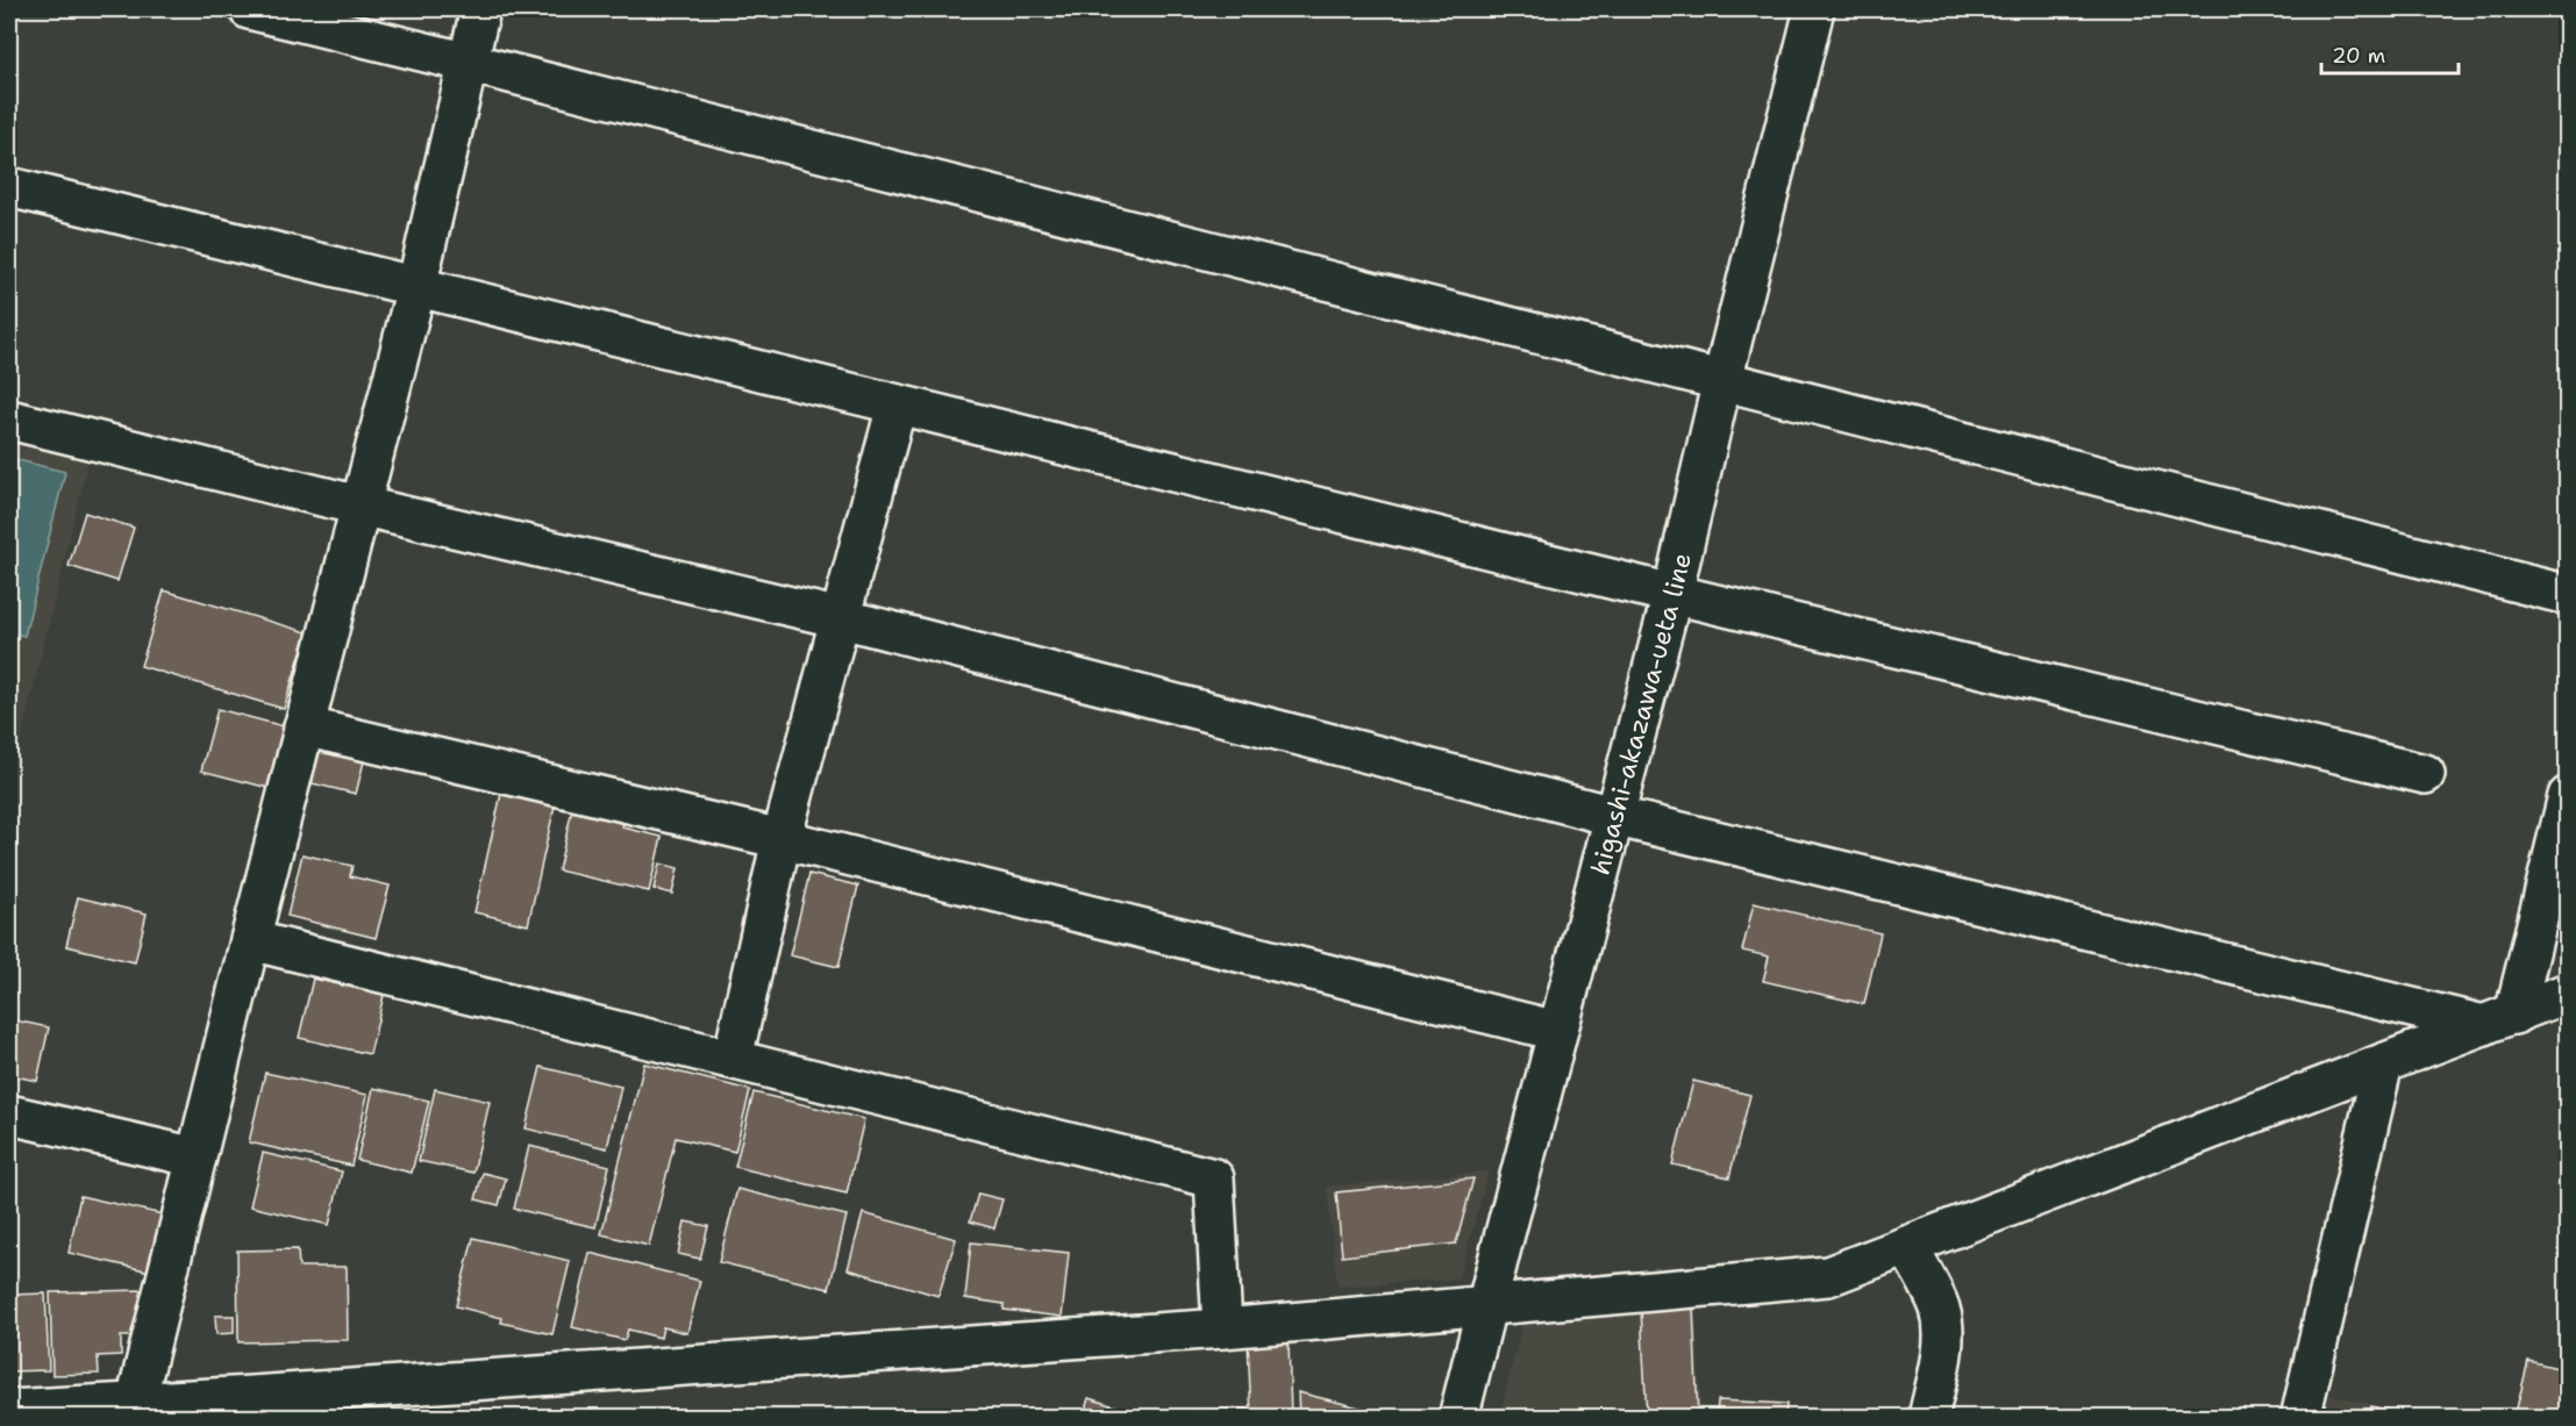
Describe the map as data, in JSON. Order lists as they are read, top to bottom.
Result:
{
  "streets": {
    "street": ["higashi-akazawa-ueta line"]
  },
  "scale_bar": "20 m"
}
